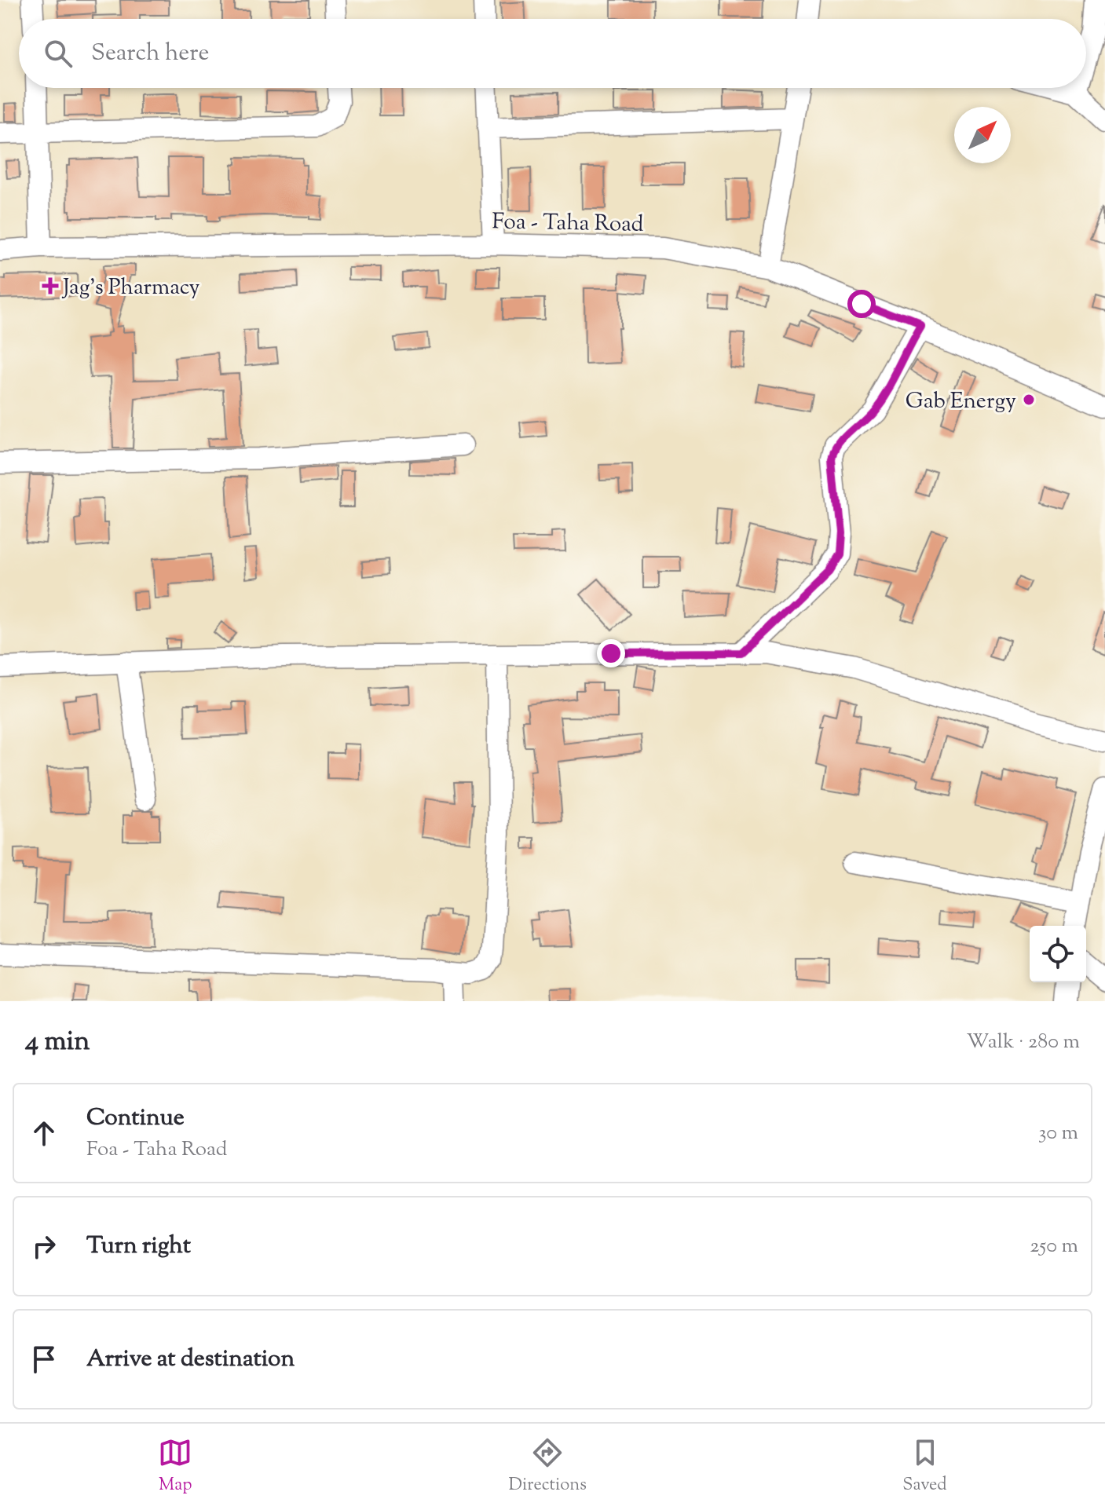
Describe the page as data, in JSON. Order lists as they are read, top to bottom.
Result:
{
  "streets": {
    "street": ["Foa - Taha Road"]
  },
  "places": {
    "health": ["Jag's Pharmacy"],
    "other": ["Gab Energy"]
  },
  "north": "top right",
  "page": {
    "search": "Search here",
    "heading": ["4 min", "Walk · 280 m"],
    "list": [
      ["Continue", "Foa - Taha Road", "30 m"],
      ["Turn right", "250 m"],
      "Arrive at destination"
    ],
    "nav": ["Map", "Directions", "Saved"]
  }
}
